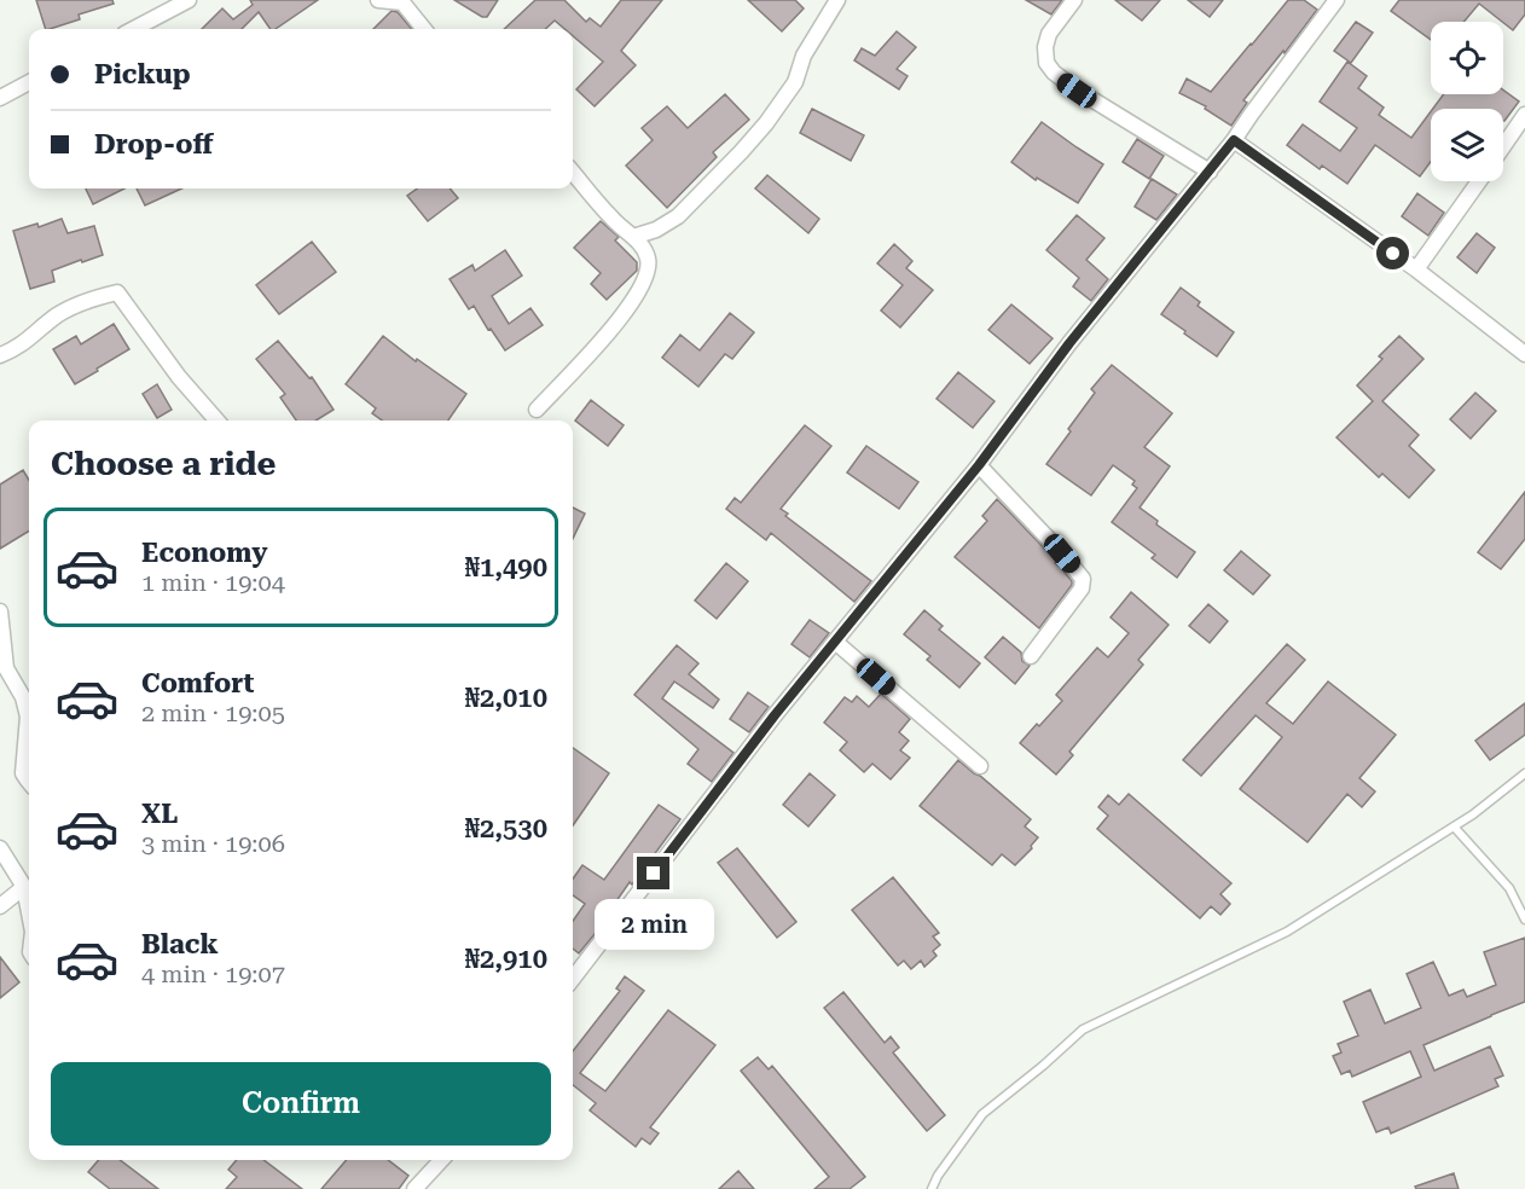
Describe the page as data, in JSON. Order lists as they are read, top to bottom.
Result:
{
  "page": {
    "banner": ["Pickup", "Drop-off"],
    "heading": "Choose a ride",
    "list": [
      {
        "name": "Economy",
        "note": "1 min · 19:04",
        "value": "₦1,490"
      },
      {
        "name": "Comfort",
        "note": "2 min · 19:05",
        "value": "₦2,010"
      },
      {
        "name": "XL",
        "note": "3 min · 19:06",
        "value": "₦2,530"
      },
      {
        "name": "Black",
        "note": "4 min · 19:07",
        "value": "₦2,910"
      }
    ],
    "bubble": "2 min",
    "buttons": "Confirm"
  }
}
